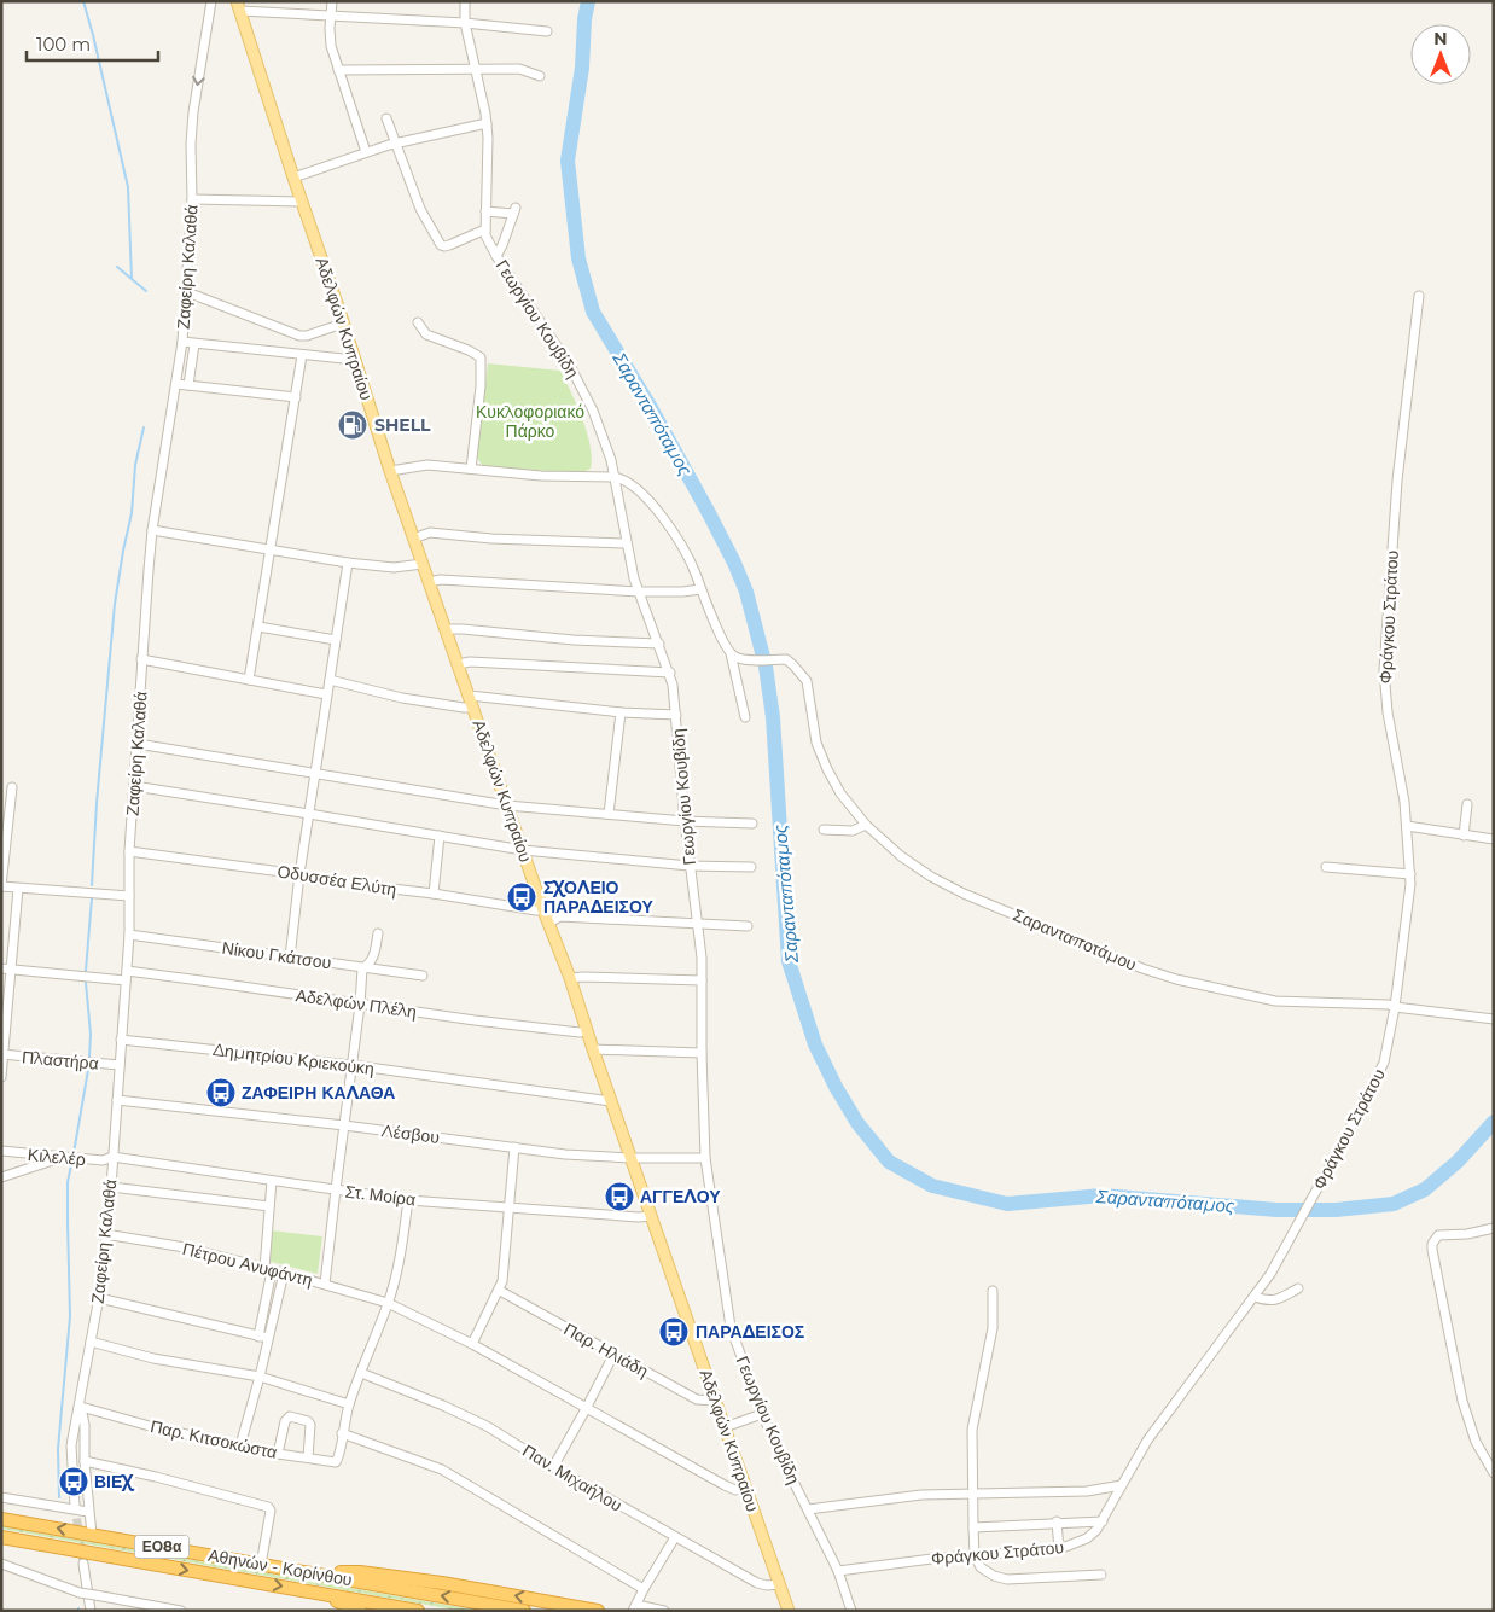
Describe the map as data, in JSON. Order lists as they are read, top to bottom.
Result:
{
  "streets": {
    "highway": ["ΕΟ8α", "Αθηνών - Κορίνθου"],
    "main road": ["Αδελφών Κυπραίου"],
    "street": [
      "Ζαφείρη Καλαθά",
      "Γεωργίου Κουβίδη",
      "Φράγκου Στράτου",
      "Οδυσσέα Ελύτη",
      "Σαρανταποτάμου",
      "Νίκου Γκάτσου",
      "Αδελφών Πλέλη",
      "Δημητρίου Κριεκούκη",
      "Πλαστήρα",
      "Λέσβου",
      "Κιλελέρ",
      "Στ. Μοίρα",
      "Πέτρου Ανυφάντη",
      "Παρ. Ηλιάδη",
      "Παρ. Κιτσοκώστα",
      "Παν. Μιχαήλου"
    ]
  },
  "crossings": [
    ["Ζαφείρη Καλαθά", "Οδυσσέα Ελύτη"],
    ["Ζαφείρη Καλαθά", "Νίκου Γκάτσου"],
    ["Ζαφείρη Καλαθά", "Αδελφών Πλέλη"],
    ["Ζαφείρη Καλαθά", "Δημητρίου Κριεκούκη"],
    ["Ζαφείρη Καλαθά", "Πλαστήρα"],
    ["Ζαφείρη Καλαθά", "Λέσβου"],
    ["Ζαφείρη Καλαθά", "Κιλελέρ"],
    ["Ζαφείρη Καλαθά", "Στ. Μοίρα"],
    ["Ζαφείρη Καλαθά", "Πέτρου Ανυφάντη"],
    ["Ζαφείρη Καλαθά", "Παρ. Κιτσοκώστα"],
    ["Γεωργίου Κουβίδη", "Φράγκου Στράτου"],
    ["Γεωργίου Κουβίδη", "Λέσβου"],
    ["Αδελφών Κυπραίου", "Οδυσσέα Ελύτη"],
    ["Αδελφών Κυπραίου", "Αδελφών Πλέλη"],
    ["Αδελφών Κυπραίου", "Δημητρίου Κριεκούκη"],
    ["Αδελφών Κυπραίου", "Λέσβου"],
    ["Αδελφών Κυπραίου", "Στ. Μοίρα"],
    ["Αδελφών Κυπραίου", "Πέτρου Ανυφάντη"],
    ["Αδελφών Κυπραίου", "Παρ. Ηλιάδη"],
    ["Αδελφών Κυπραίου", "Παν. Μιχαήλου"],
    ["Φράγκου Στράτου", "Σαρανταποτάμου"],
    ["Κιλελέρ", "Στ. Μοίρα"]
  ],
  "water": ["Σαρανταπόταμος"],
  "parks": ["Κυκλοφοριακό Πάρκο"],
  "places": {
    "fuel station": ["SHELL"],
    "bus stop": [
      "ΣΧΟΛΕΙΟ ΠΑΡΑΔΕΙΣΟΥ",
      "ΖΑΦΕΙΡΗ ΚΑΛΑΘΑ",
      "ΑΓΓΕΛΟΥ",
      "ΠΑΡΑΔΕΙΣΟΣ",
      "ΒΙΕΧ"
    ]
  },
  "scale_bar": "100 m",
  "north": "top"
}
